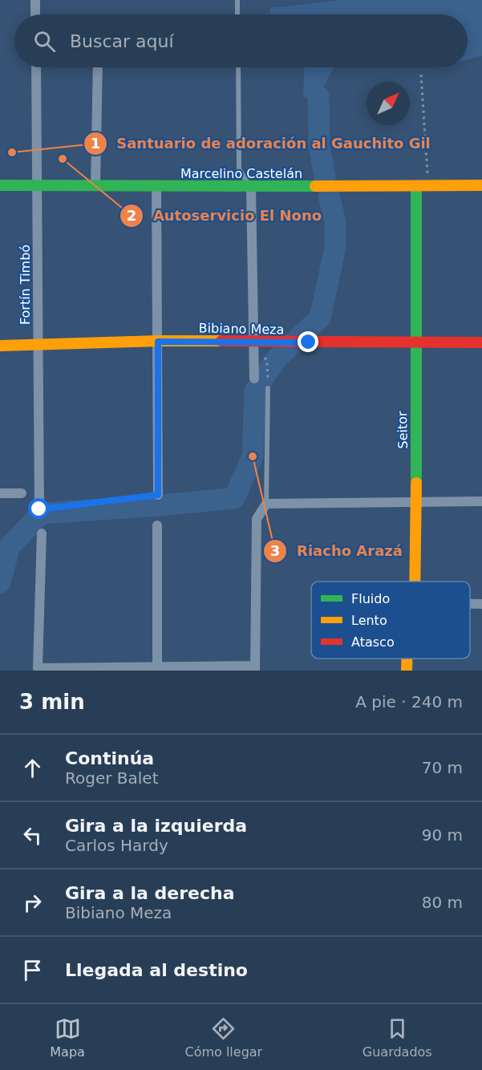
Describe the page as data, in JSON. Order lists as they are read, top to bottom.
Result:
{
  "streets": {
    "street": [
      "Marcelino Castelán",
      "Fortín Timbó",
      "Bibiano Meza",
      "Seitor"
    ]
  },
  "crossings": [
    ["Marcelino Castelán", "Fortín Timbó"],
    ["Marcelino Castelán", "Seitor"],
    ["Fortín Timbó", "Bibiano Meza"],
    ["Bibiano Meza", "Seitor"]
  ],
  "places": ["Santuario de adoración al Gauchito Gil", "Autoservicio El Nono", "Riacho Arazá"],
  "legend": ["Fluido", "Lento", "Atasco"],
  "north": "top right",
  "page": {
    "search": "Buscar aquí",
    "heading": ["3 min", "A pie · 240 m"],
    "list": [
      ["Continúa", "Roger Balet", "70 m"],
      ["Gira a la izquierda", "Carlos Hardy", "90 m"],
      ["Gira a la derecha", "Bibiano Meza", "80 m"],
      "Llegada al destino"
    ],
    "nav": ["Mapa", "Cómo llegar", "Guardados"]
  }
}
